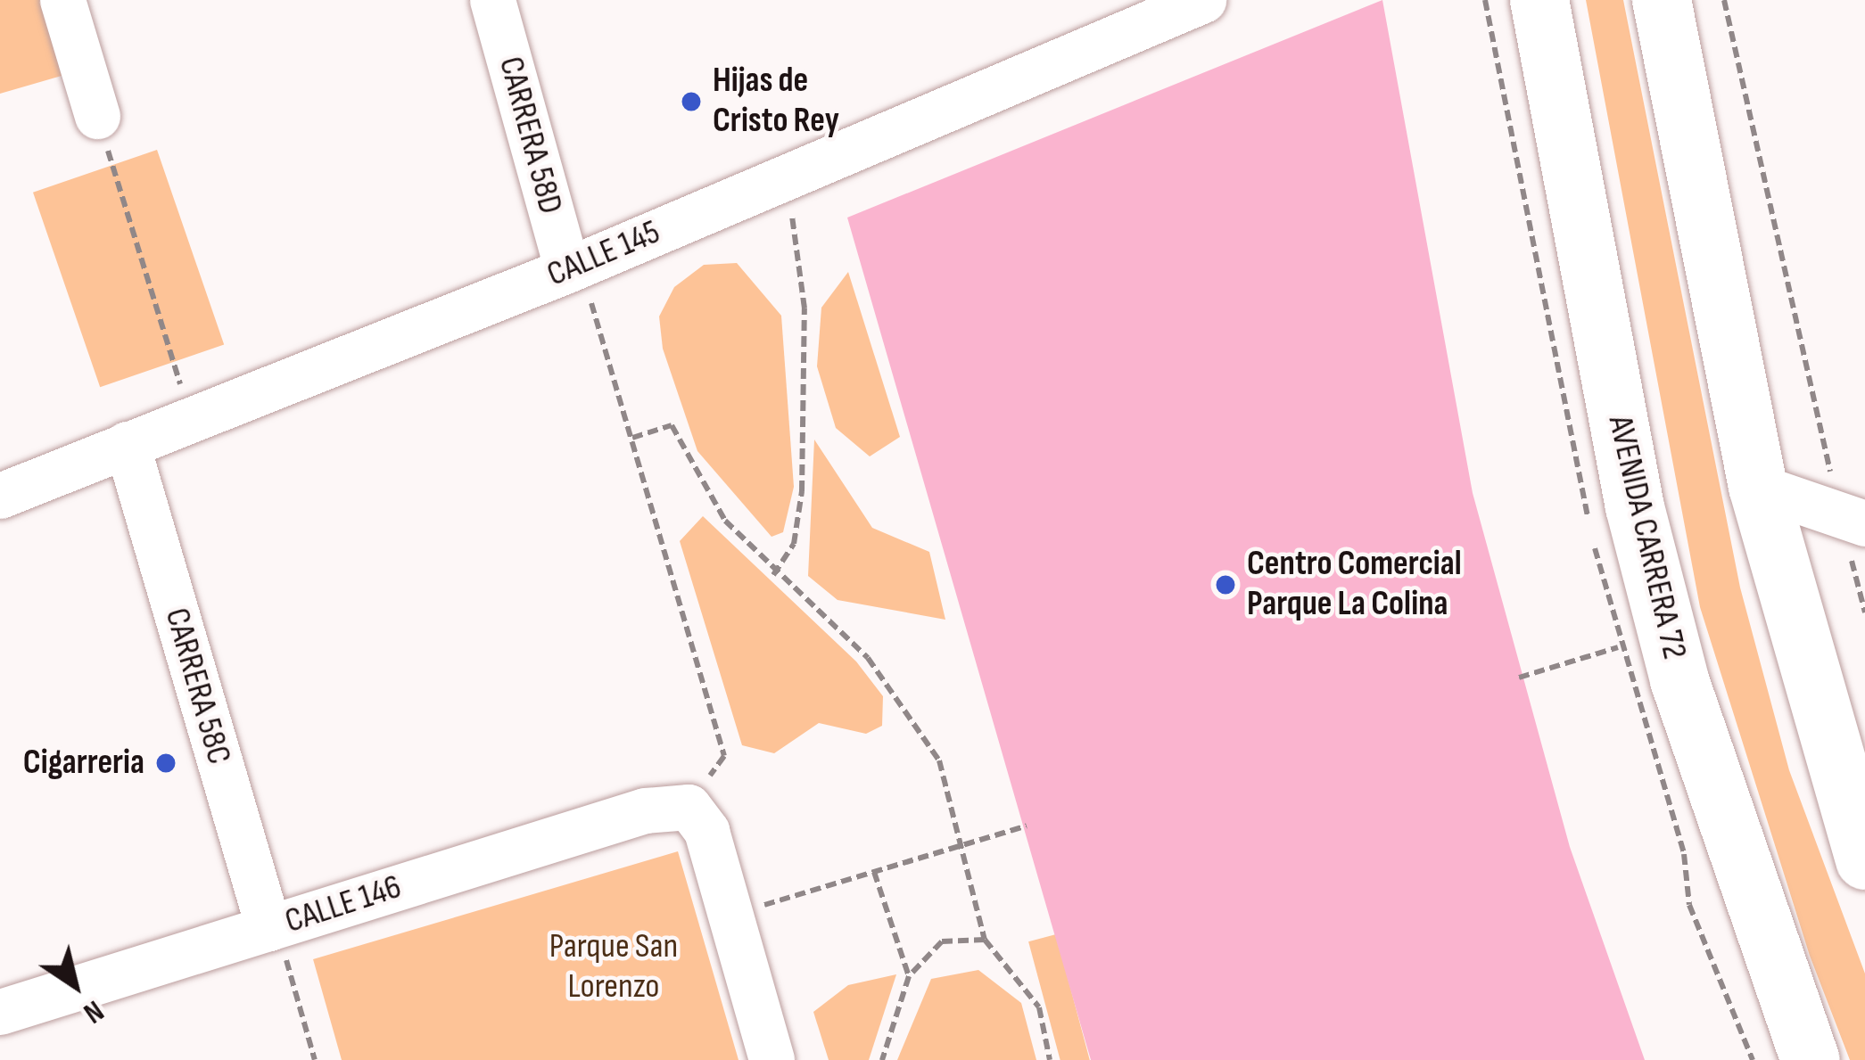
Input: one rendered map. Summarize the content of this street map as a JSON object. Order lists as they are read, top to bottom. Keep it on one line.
{"streets":{"highway":["AVENIDA CARRERA 72"],"street":["CARRERA 58D","CALLE 145","CARRERA 58C","CALLE 146"]},"crossings":[["CARRERA 58D","CALLE 145"],["CALLE 145","CARRERA 58C"],["CARRERA 58C","CALLE 146"]],"parks":["Parque San Lorenzo"],"places":["Hijas de Cristo Rey","Centro Comercial Parque La Colina","Cigarreria"],"north":"bottom right"}
